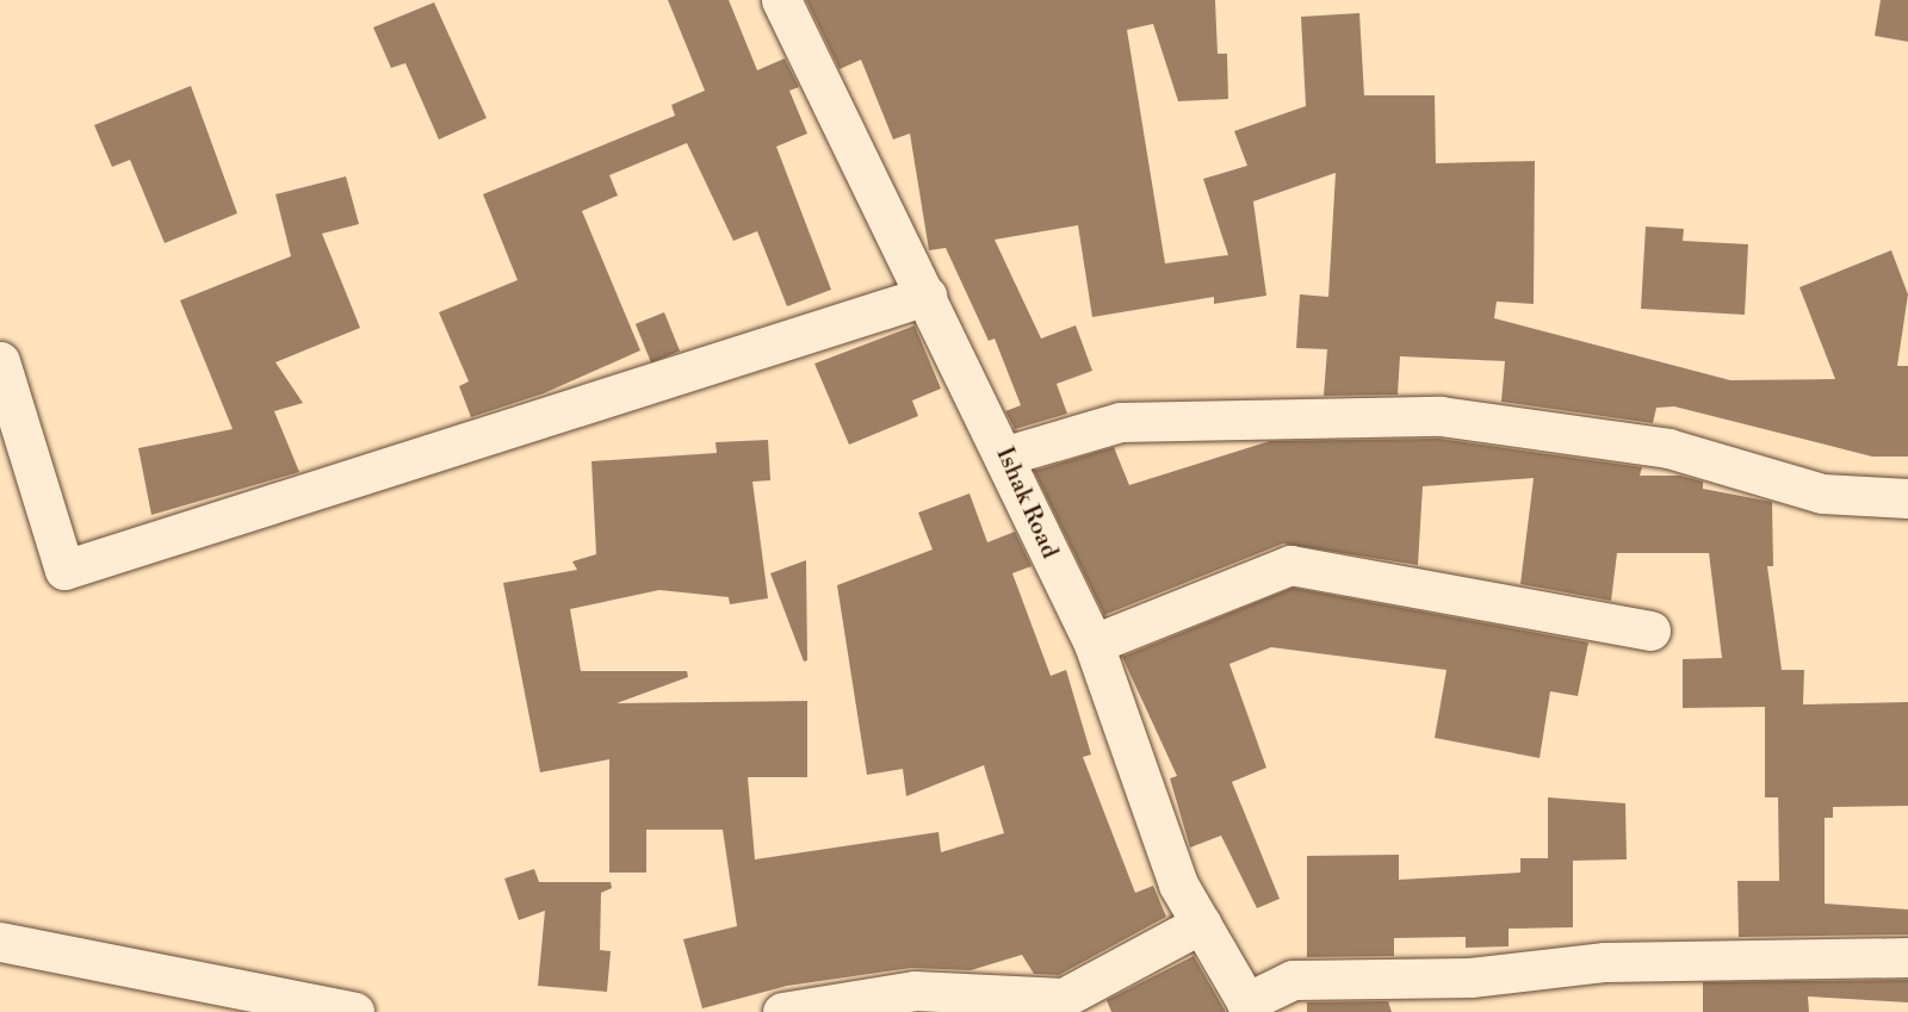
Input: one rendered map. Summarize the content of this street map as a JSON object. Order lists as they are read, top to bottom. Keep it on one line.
{"streets":{"street":["Ishak Road"]}}
